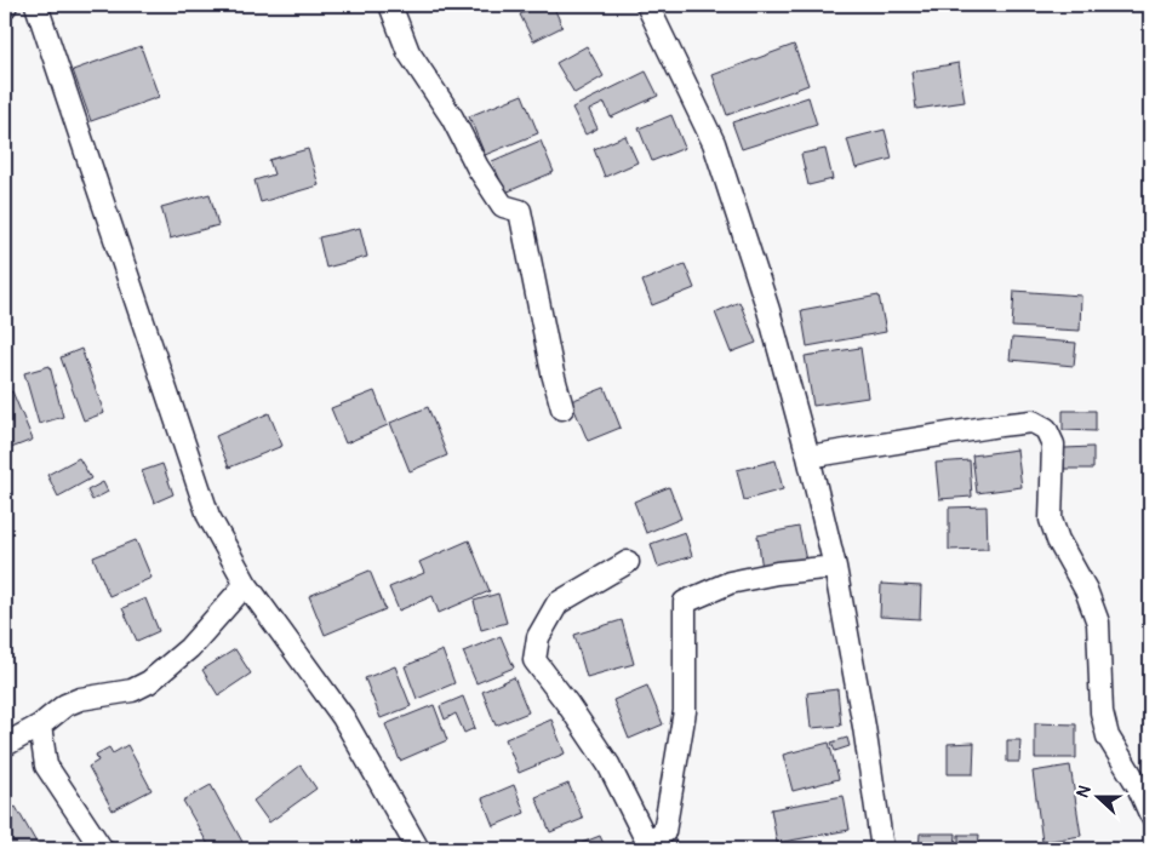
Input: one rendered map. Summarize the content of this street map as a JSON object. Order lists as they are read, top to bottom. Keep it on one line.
{"north":"left"}
